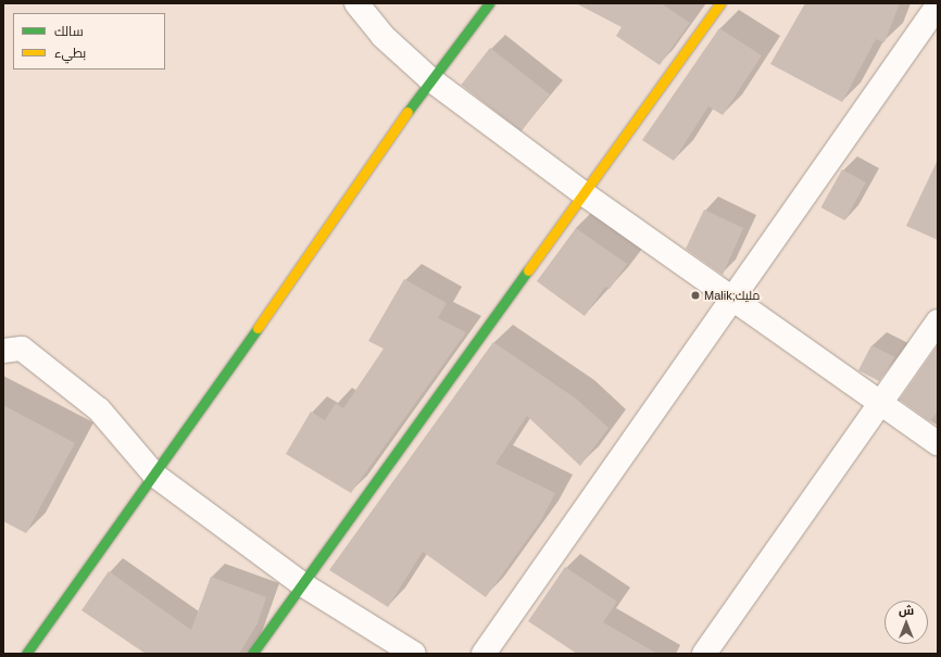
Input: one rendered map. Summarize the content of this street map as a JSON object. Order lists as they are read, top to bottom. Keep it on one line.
{"places":["Malik;مليك"],"legend":["سالك","بطيء"],"north":"top"}
